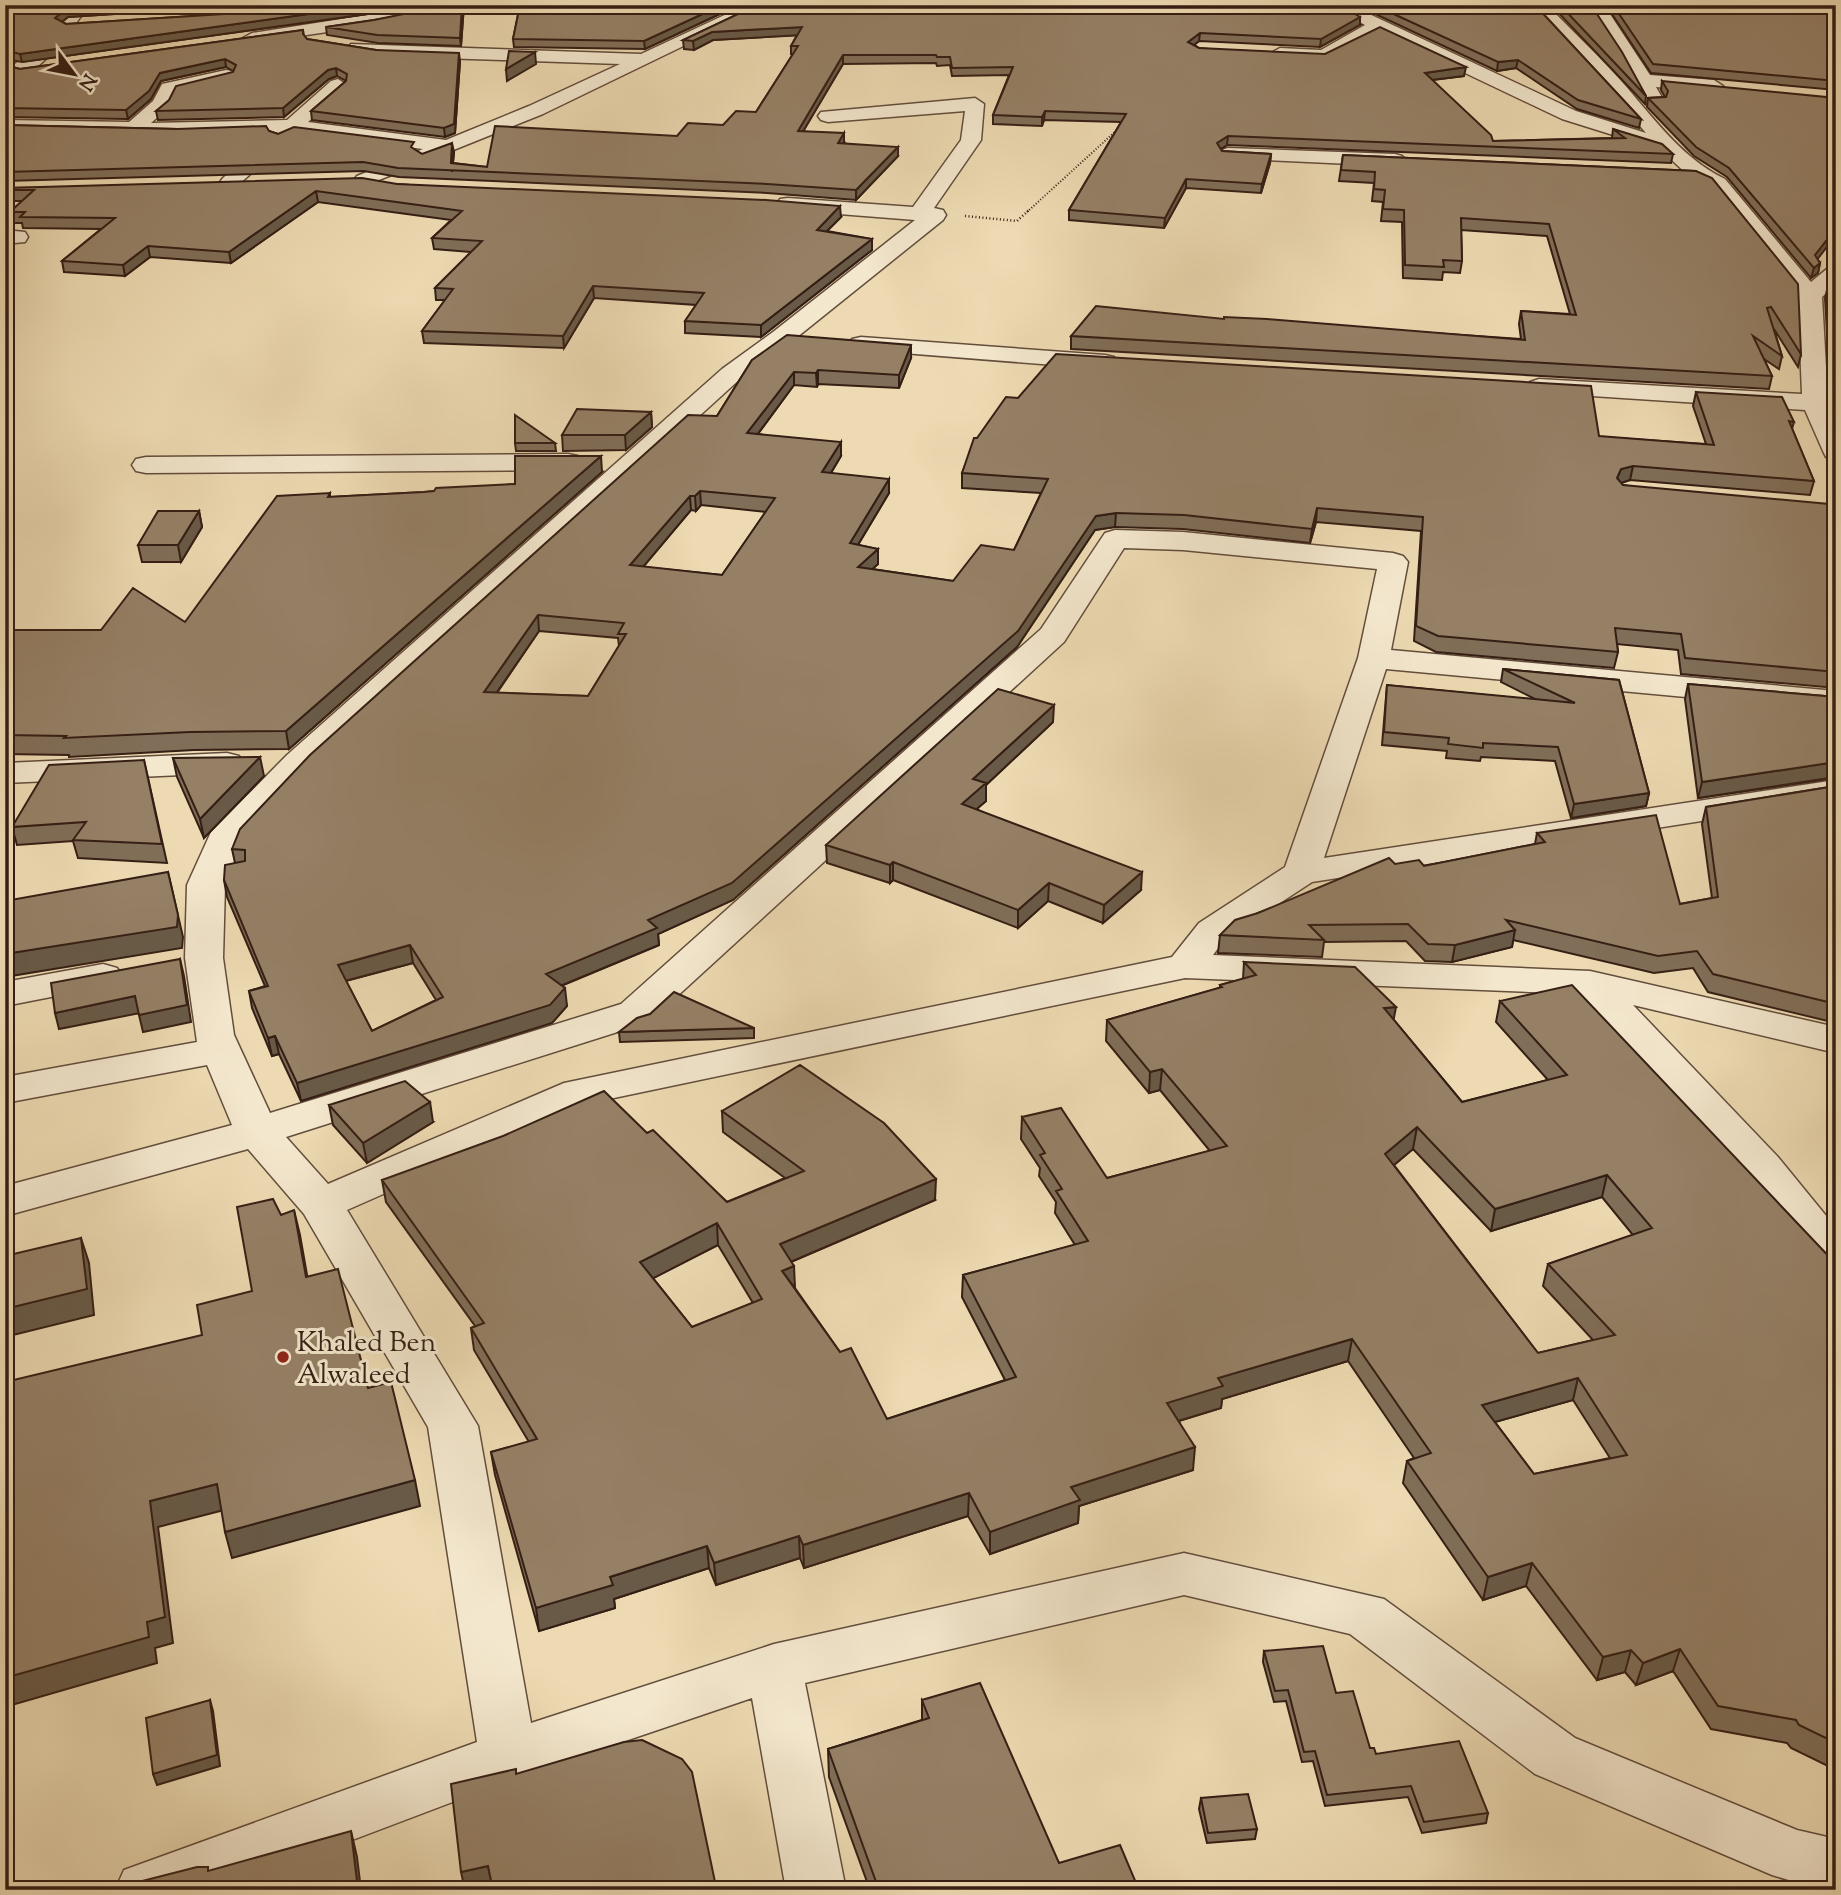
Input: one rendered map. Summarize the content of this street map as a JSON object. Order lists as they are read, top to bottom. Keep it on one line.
{"places":["Khaled Ben Alwaleed"],"north":"bottom right"}
